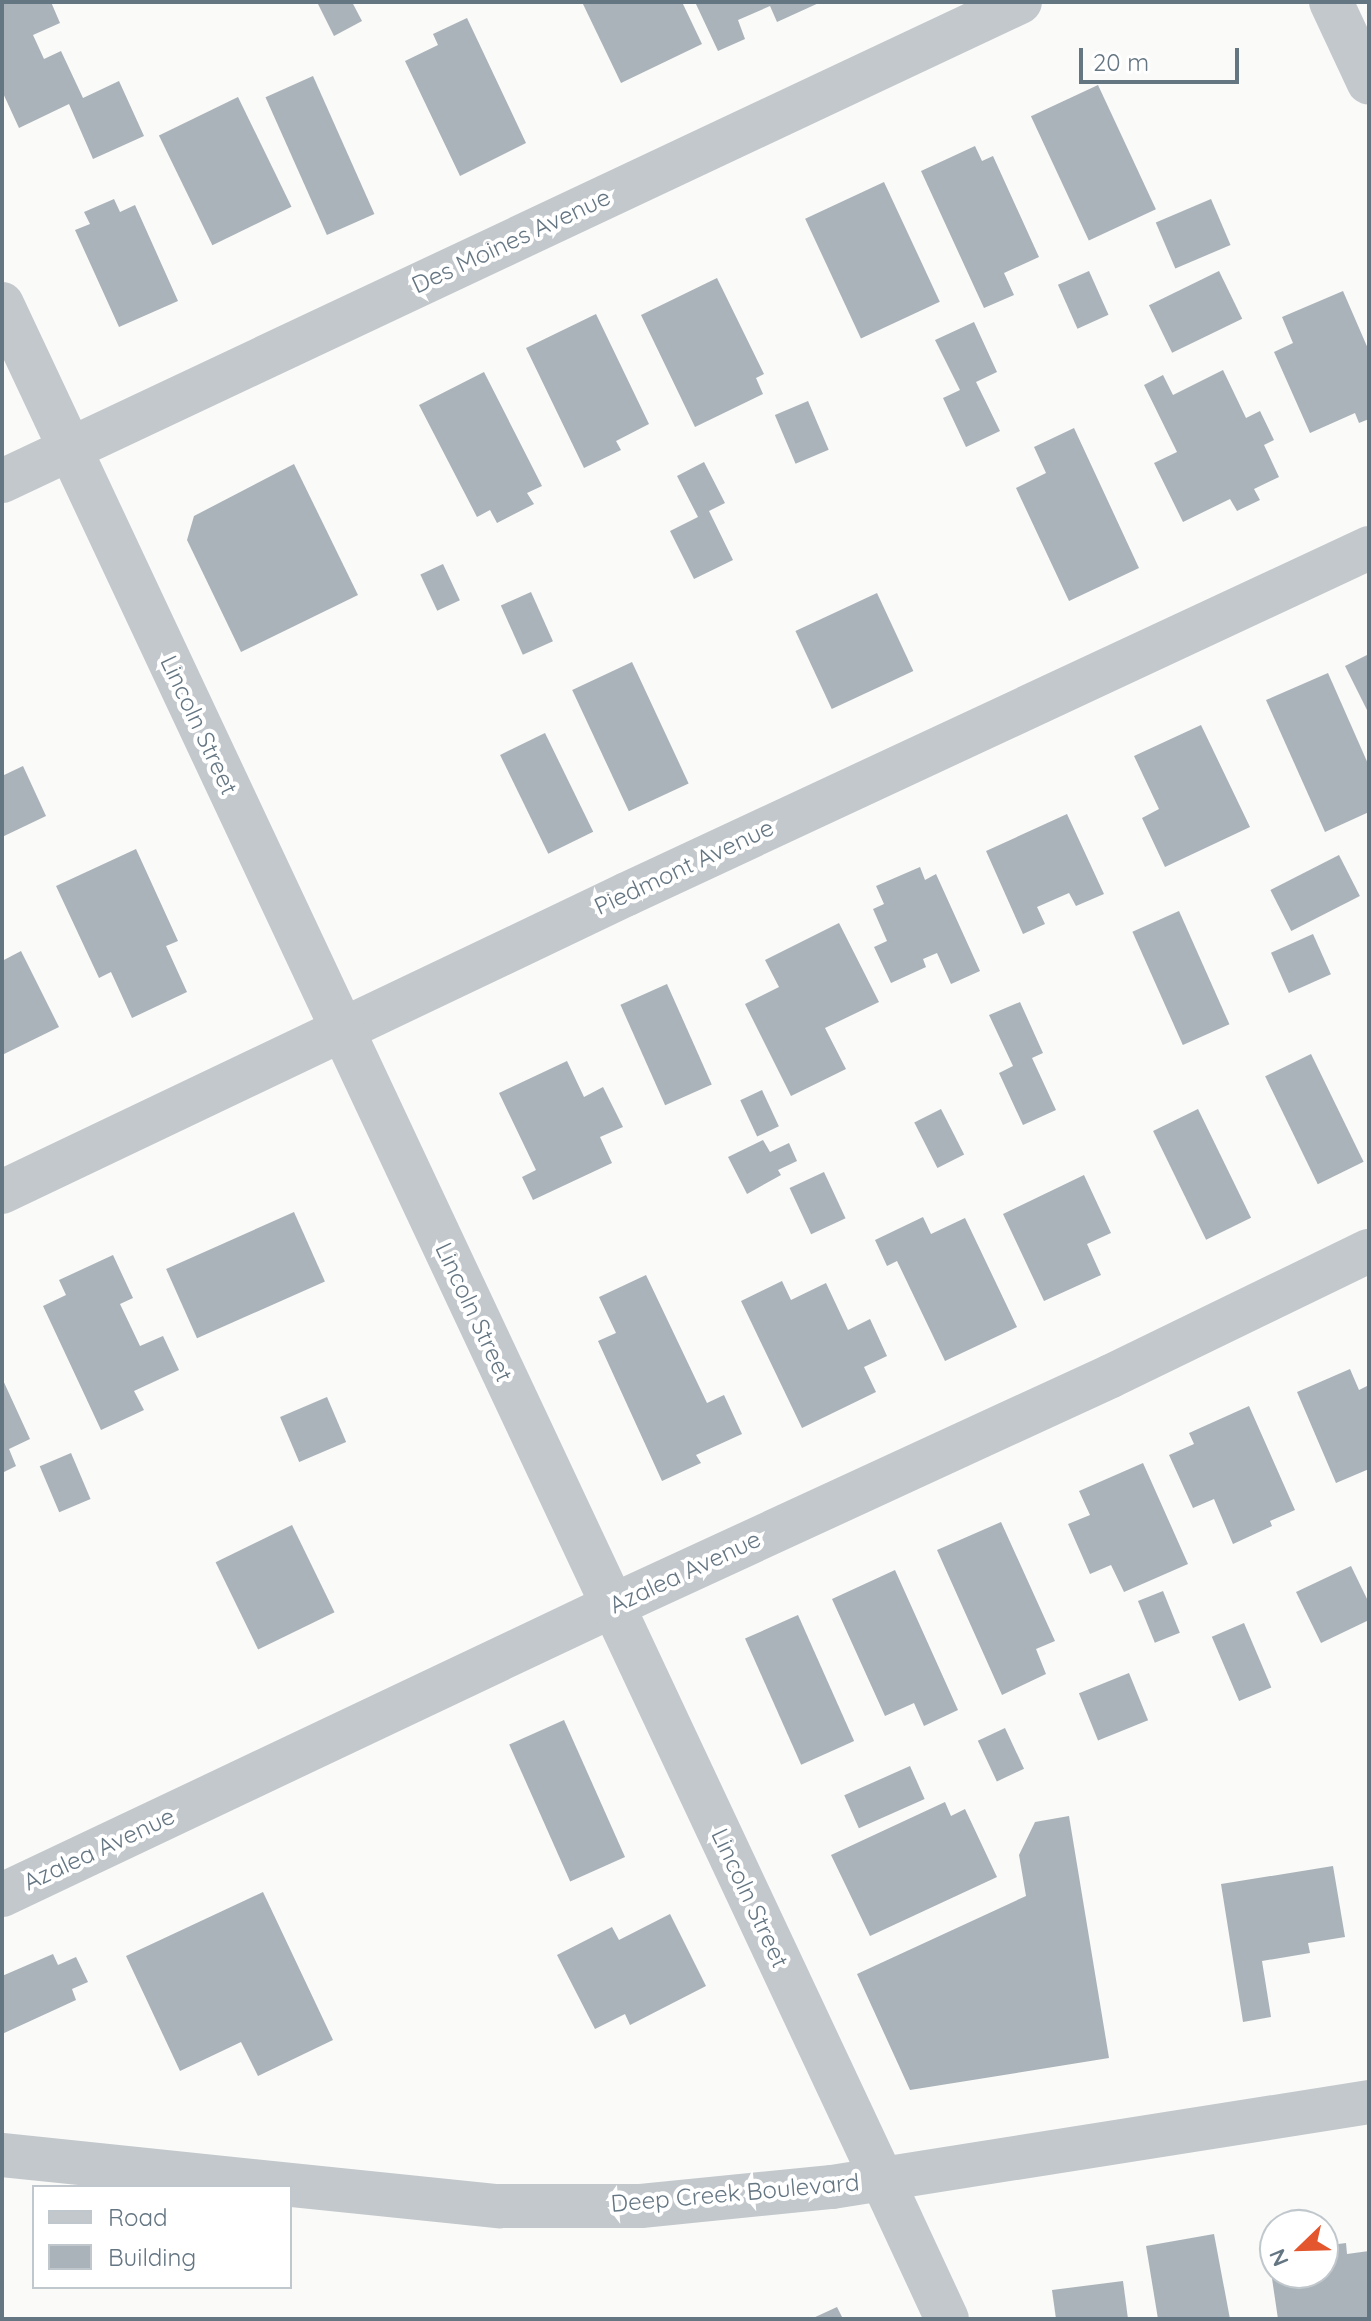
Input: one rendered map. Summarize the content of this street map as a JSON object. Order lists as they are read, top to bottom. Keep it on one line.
{"streets":{"street":["Des Moines Avenue","Lincoln Street","Piedmont Avenue","Azalea Avenue","Deep Creek Boulevard"]},"crossings":[["Des Moines Avenue","Lincoln Street"],["Lincoln Street","Piedmont Avenue"],["Lincoln Street","Azalea Avenue"],["Lincoln Street","Deep Creek Boulevard"]],"legend":["Road","Building"],"scale_bar":"20 m","north":"bottom left"}
